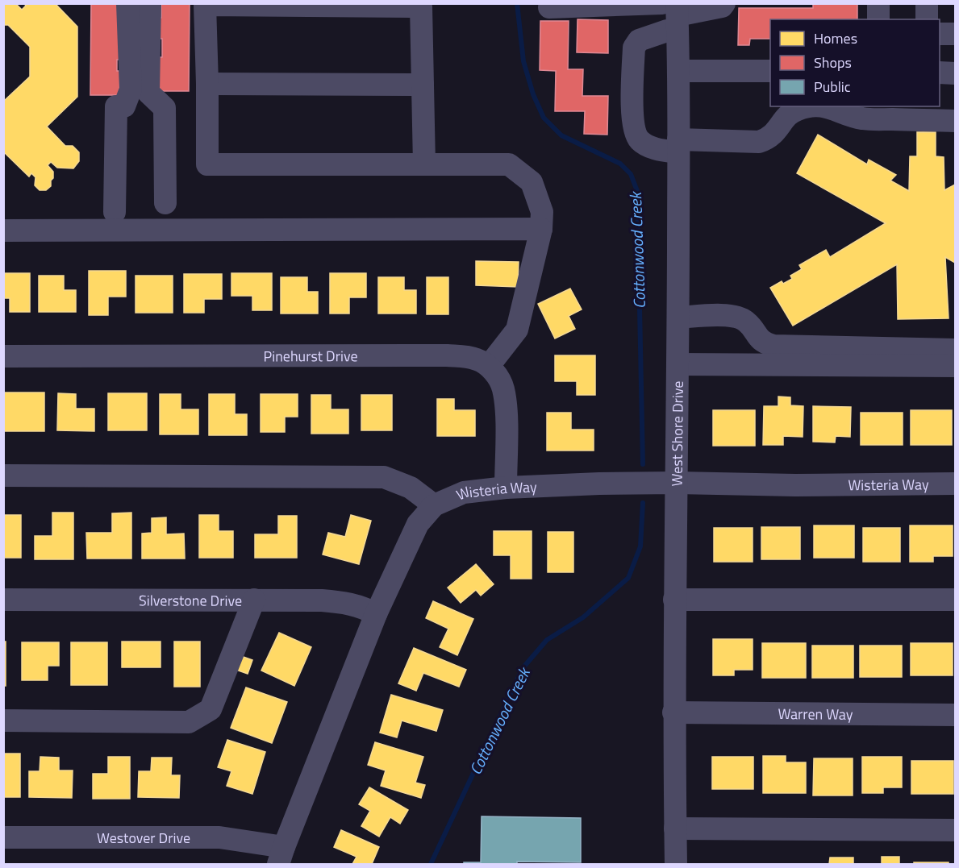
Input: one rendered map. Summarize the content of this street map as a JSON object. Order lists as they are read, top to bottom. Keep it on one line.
{"streets":{"street":["Pinehurst Drive","West Shore Drive","Wisteria Way","Silverstone Drive","Warren Way","Westover Drive"]},"crossings":[["West Shore Drive","Wisteria Way"],["West Shore Drive","Warren Way"],["Wisteria Way","Silverstone Drive"],["Wisteria Way","Westover Drive"]],"water":["Cottonwood Creek"],"legend":["Homes","Shops","Public"]}
